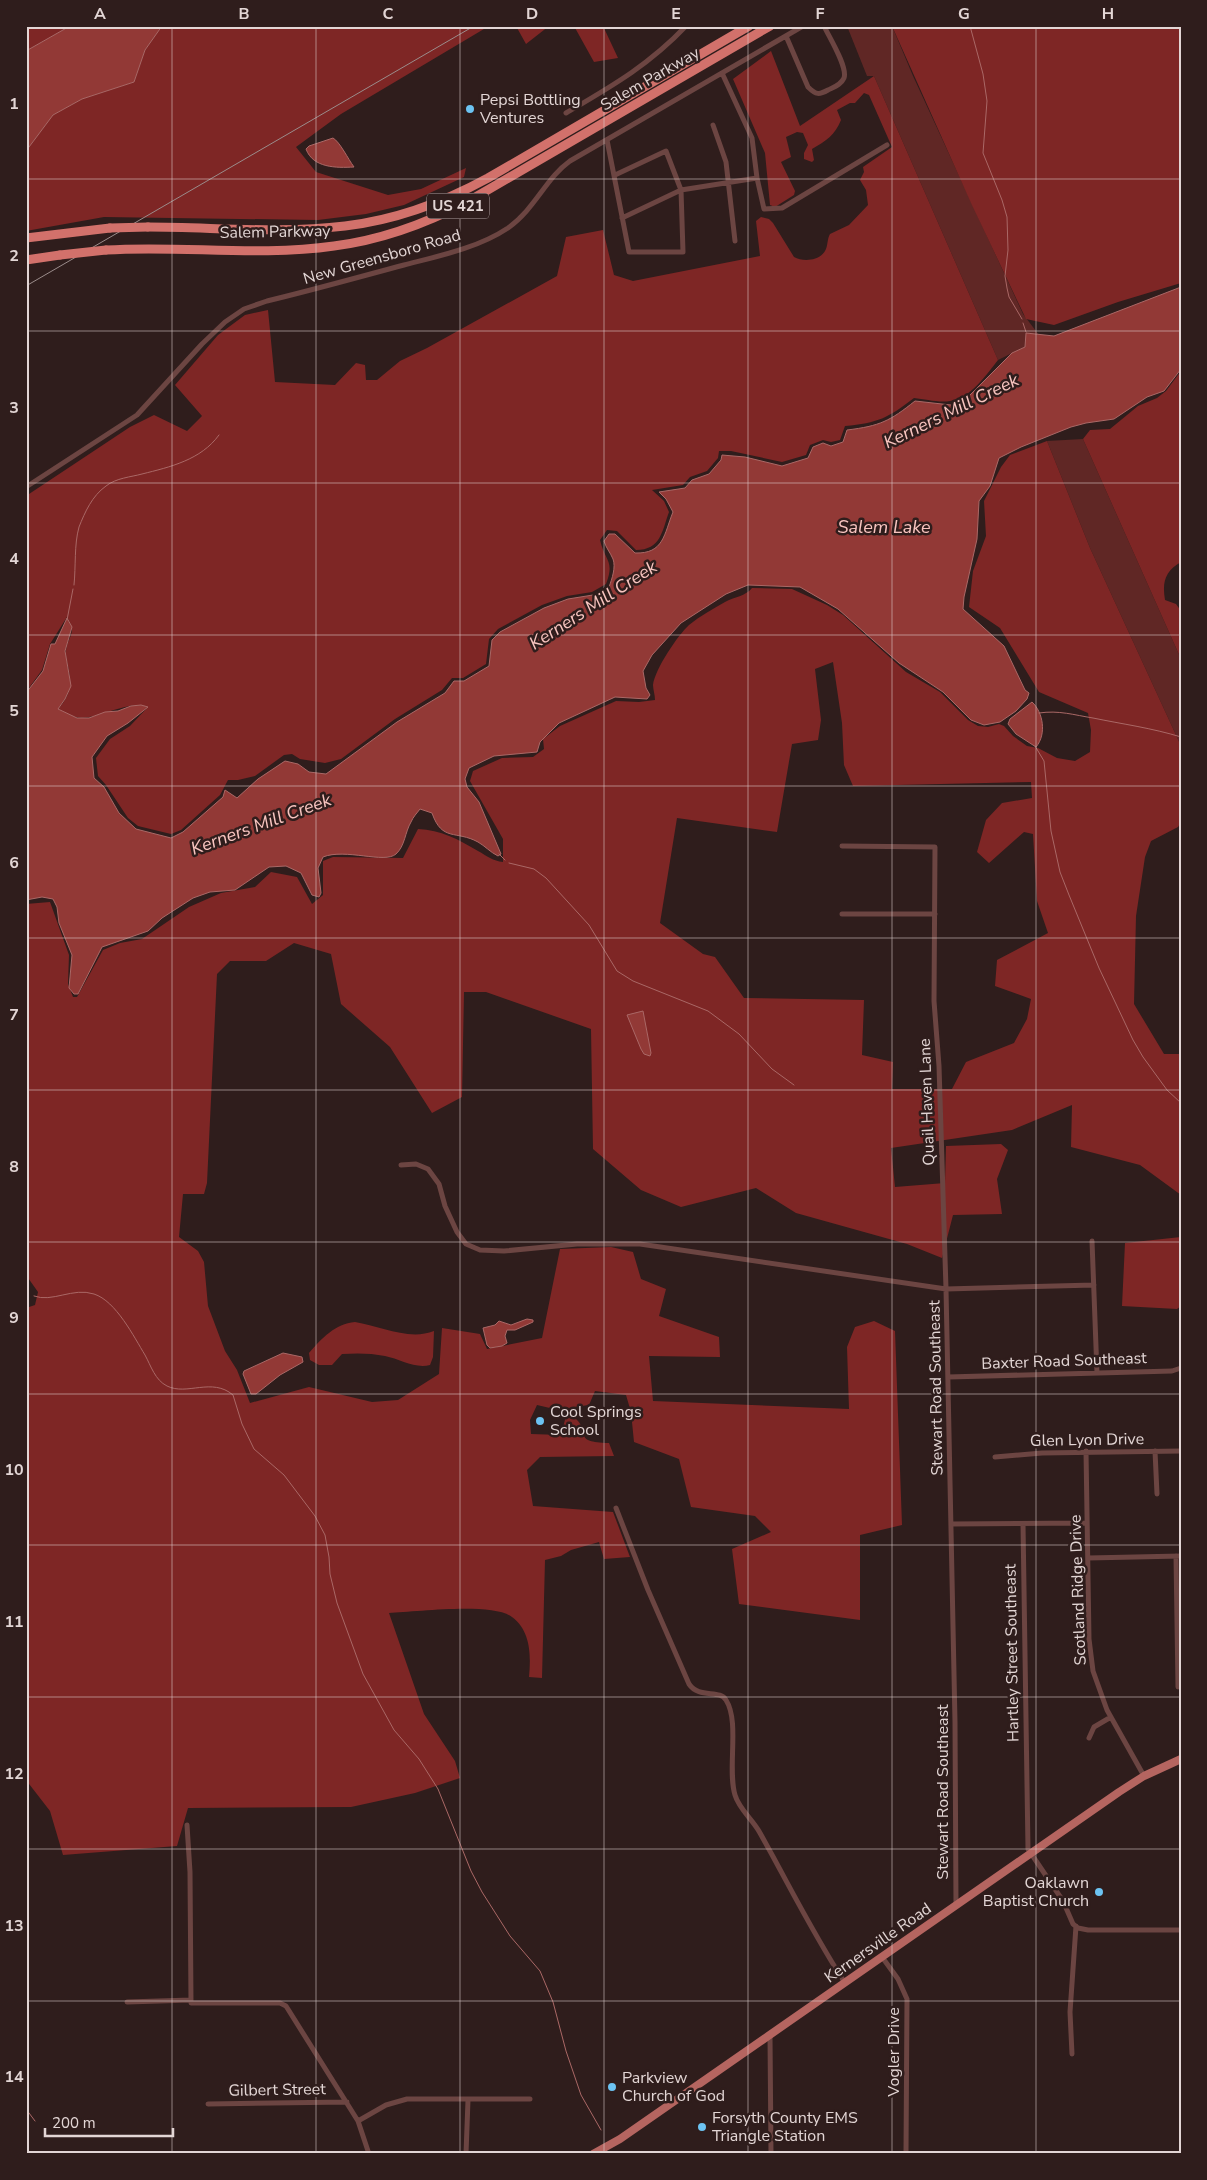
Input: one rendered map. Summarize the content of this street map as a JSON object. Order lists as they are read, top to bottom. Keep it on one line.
{"streets":{"highway":["Salem Parkway","US 421"],"main road":["Kernersville Road"],"street":["New Greensboro Road","Quail Haven Lane","Baxter Road Southeast","Stewart Road Southeast","Glen Lyon Drive","Scotland Ridge Drive","Hartley Street Southeast","Vogler Drive","Gilbert Street"]},"crossings":[["Quail Haven Lane","Stewart Road Southeast"],["Baxter Road Southeast","Stewart Road Southeast"],["Stewart Road Southeast","Kernersville Road"],["Glen Lyon Drive","Scotland Ridge Drive"],["Scotland Ridge Drive","Kernersville Road"],["Hartley Street Southeast","Kernersville Road"],["Kernersville Road","Vogler Drive"]],"water":["Kerners Mill Creek","Salem Lake"],"places":["Pepsi Bottling Ventures","Cool Springs School","Oaklawn Baptist Church","Parkview Church of God","Forsyth County EMS Triangle Station"],"scale_bar":"200 m","grid":{"columns":["A","B","C","D","E","F","G","H"],"rows":["1","2","3","4","5","6","7","8","9","10","11","12","13","14"]}}
